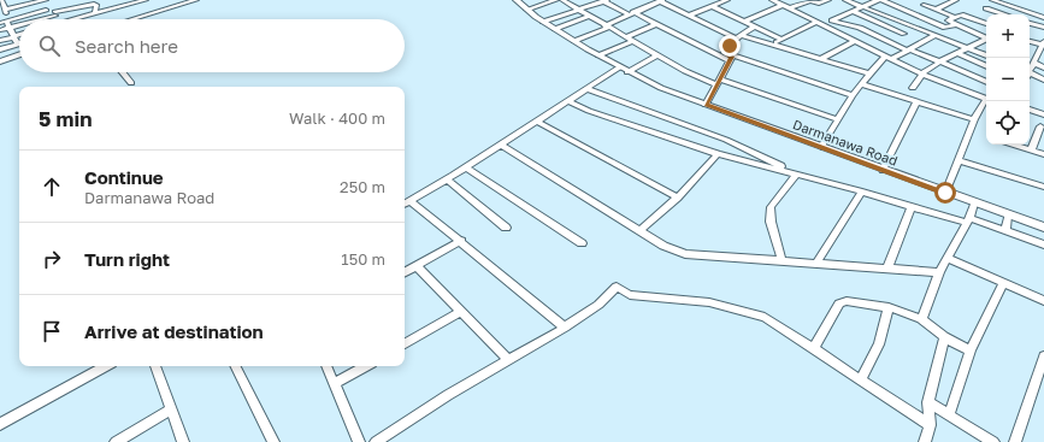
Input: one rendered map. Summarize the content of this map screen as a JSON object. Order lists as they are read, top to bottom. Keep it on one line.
{"streets":{"street":["Darmanawa Road"]},"page":{"map_buttons":["+","−"],"search":"Search here","heading":["5 min","Walk · 400 m"],"list":[["Continue","Darmanawa Road","250 m"],["Turn right","150 m"],"Arrive at destination"]}}
